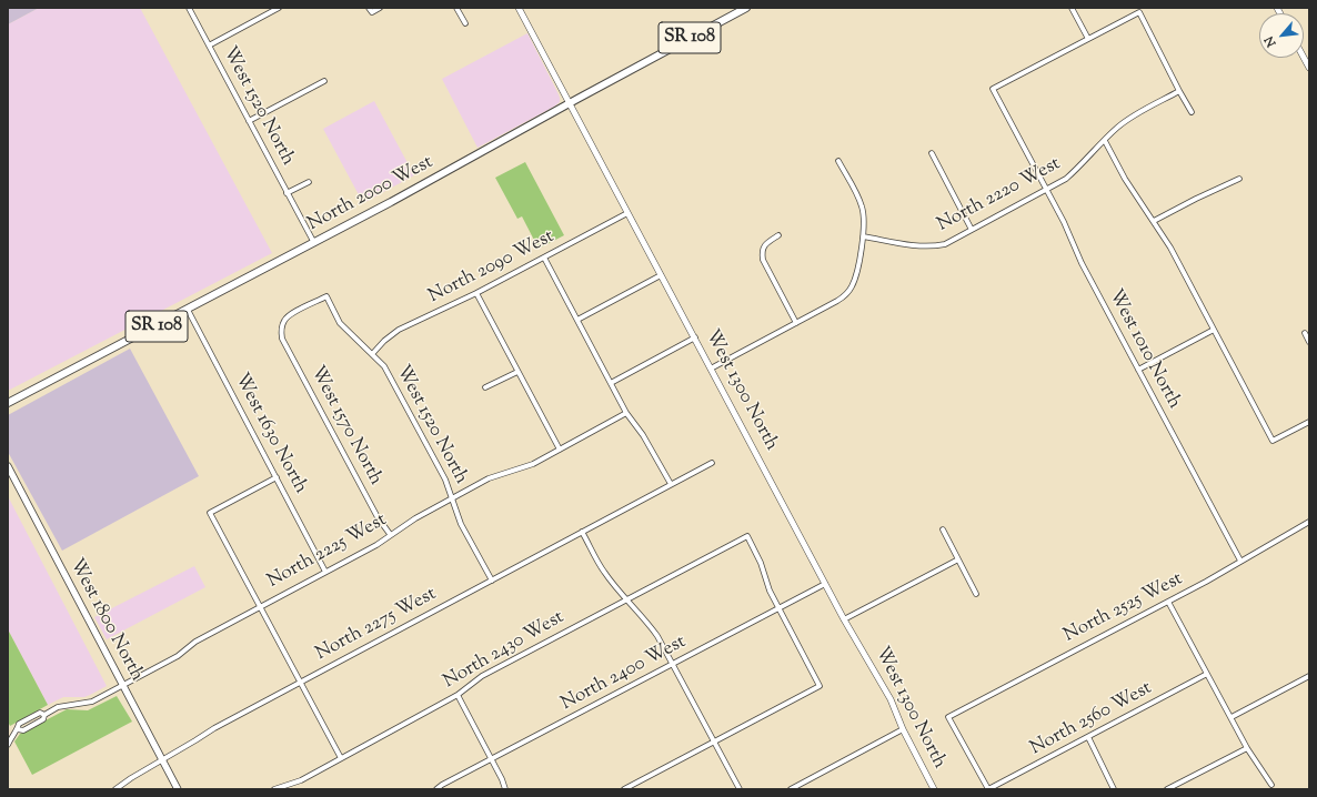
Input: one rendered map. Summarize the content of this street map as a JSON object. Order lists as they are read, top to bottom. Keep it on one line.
{"streets":{"main road":["SR 108","North 2000 West","West 1800 North"],"street":["West 1520 North","North 2220 West","North 2090 West","West 1010 North","West 1300 North","West 1570 North","West 1630 North","North 2225 West","North 2525 West","North 2275 West","North 2430 West","North 2400 West","North 2560 West"]},"crossings":[["West 1520 North","North 2000 West"],["West 1520 North","North 2090 West"],["West 1520 North","West 1570 North"],["West 1520 North","North 2225 West"],["West 1520 North","North 2275 West"],["North 2000 West","West 1300 North"],["North 2000 West","West 1630 North"],["North 2220 West","West 1010 North"],["North 2090 West","West 1300 North"],["West 1010 North","North 2525 West"],["West 1300 North","North 2400 West"],["West 1570 North","North 2225 West"],["West 1630 North","North 2225 West"],["North 2225 West","West 1800 North"],["North 2525 West","North 2560 West"],["West 1800 North","North 2275 West"],["North 2430 West","North 2400 West"]],"north":"bottom left"}
